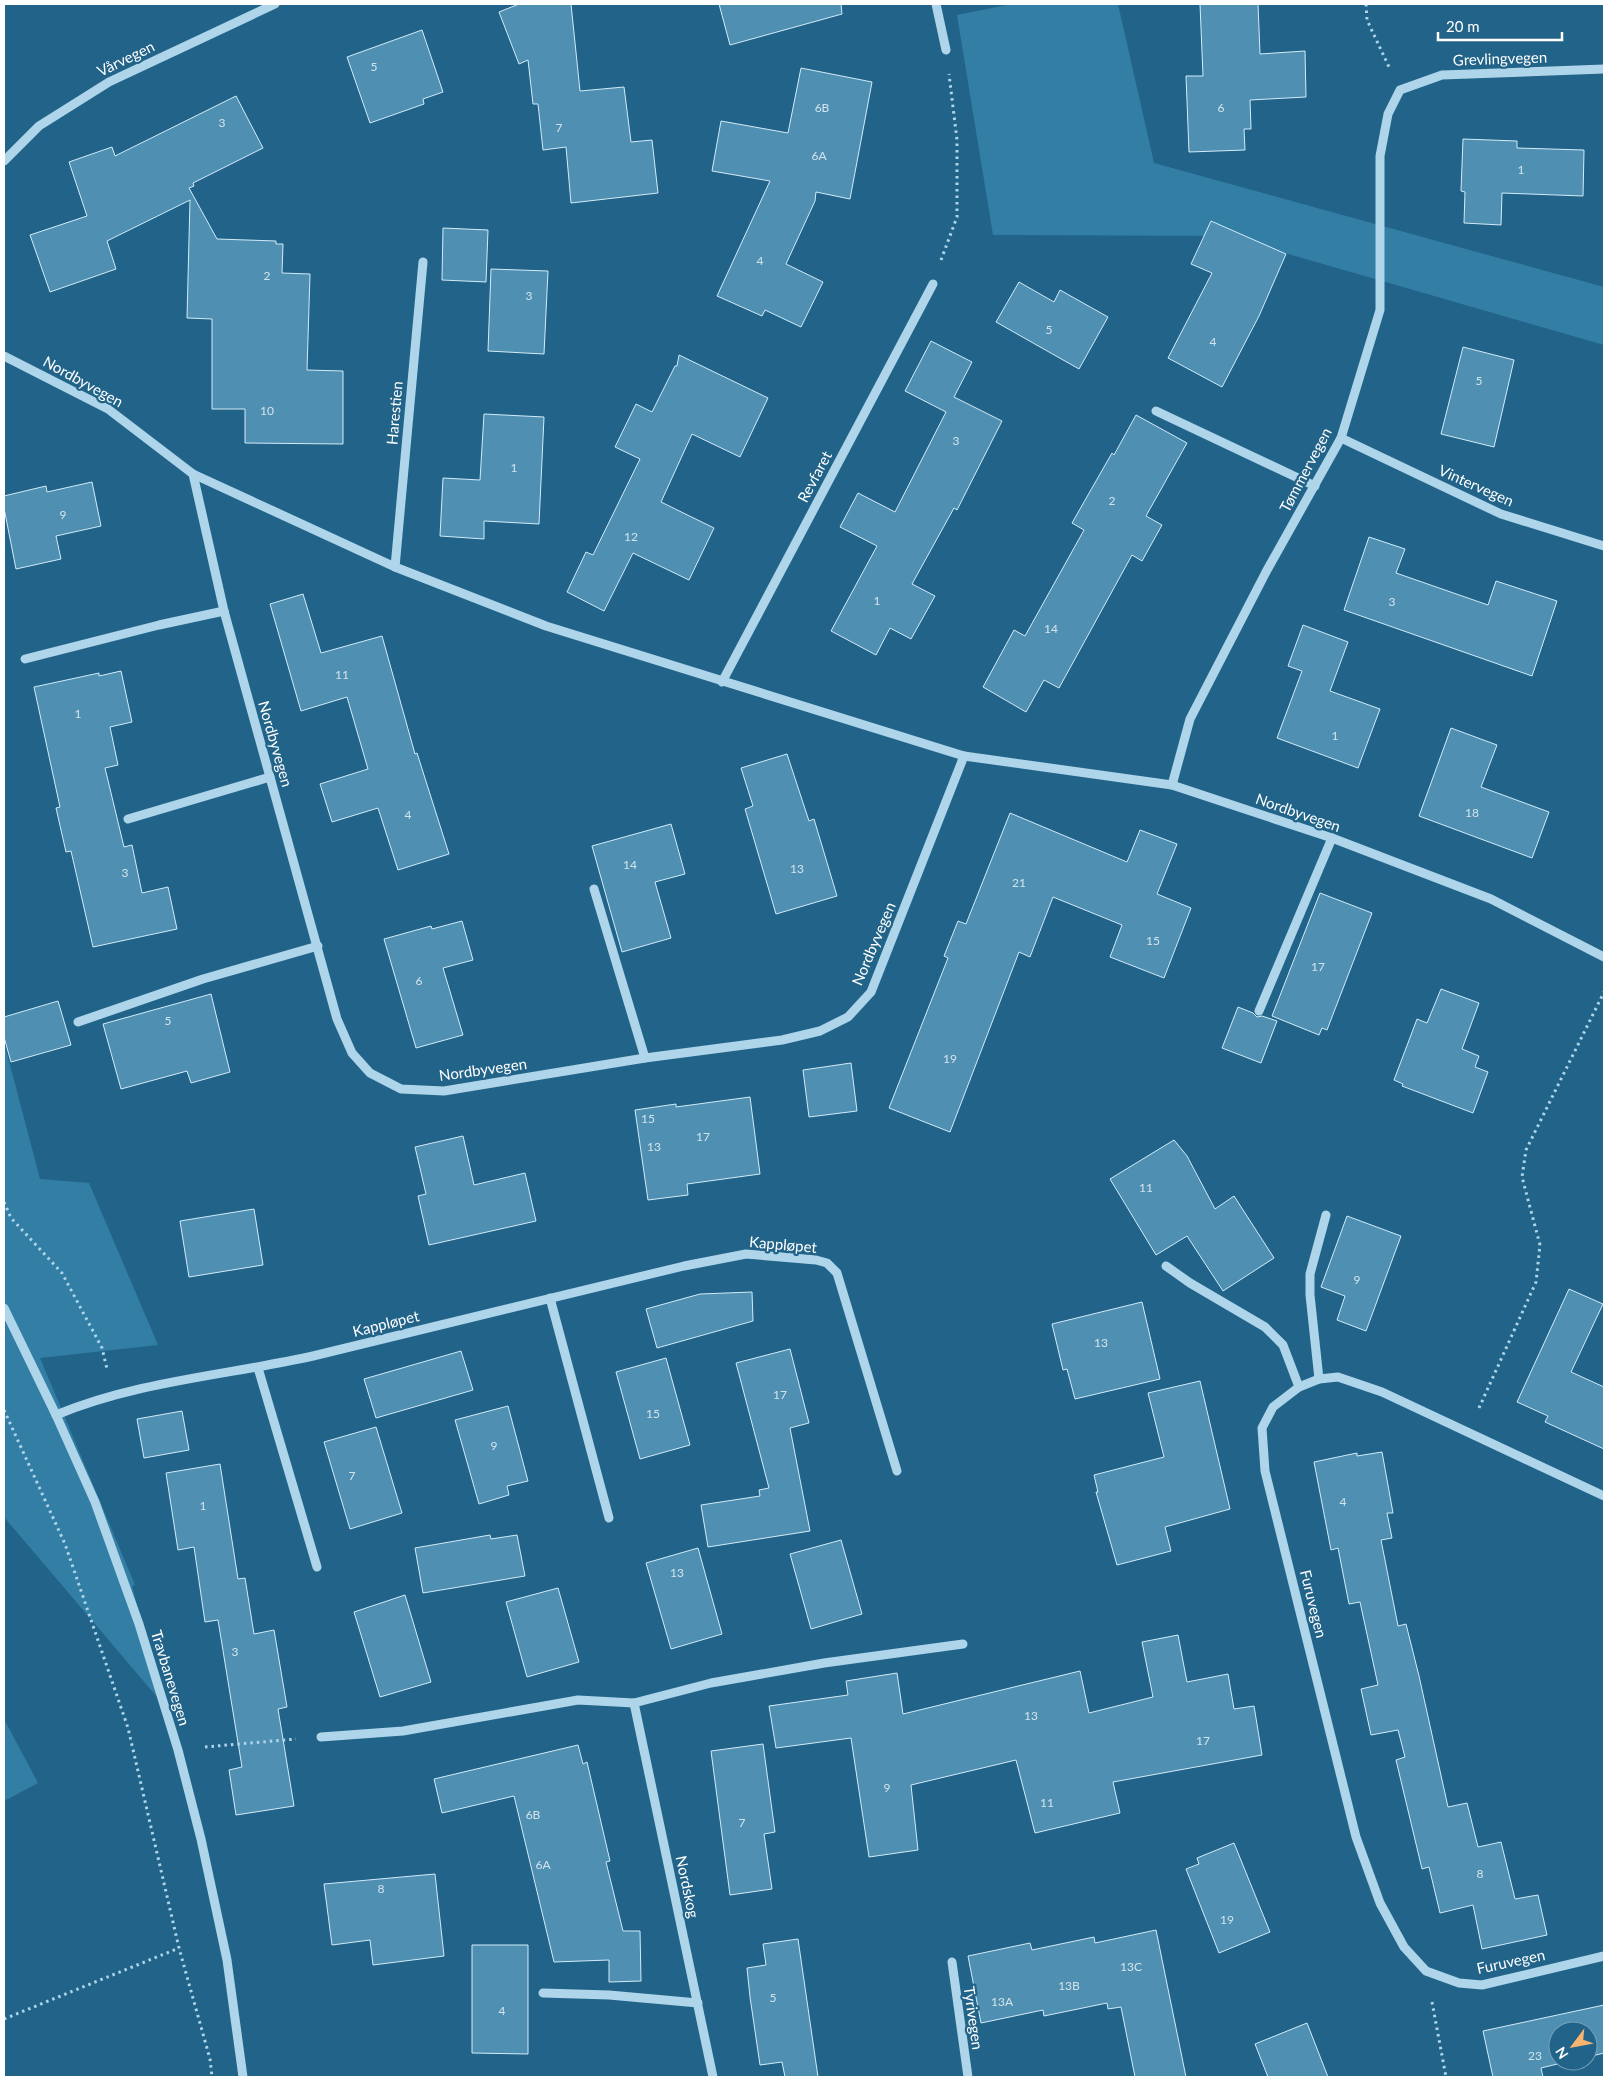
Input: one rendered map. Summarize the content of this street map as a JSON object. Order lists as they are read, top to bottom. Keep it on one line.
{"streets":{"street":["Vårvegen","Grevlingvegen","Nordbyvegen","Harestien","Tømmervegen","Revfaret","Vintervegen","Kappløpet","Furuvegen","Travbanevegen","Nordskog","Tyrivegen"]},"crossings":[["Grevlingvegen","Tømmervegen"],["Nordbyvegen","Harestien"],["Nordbyvegen","Tømmervegen"],["Nordbyvegen","Revfaret"],["Tømmervegen","Vintervegen"],["Kappløpet","Travbanevegen"]],"house_numbers":["5","6B","6","3","7","6A","1","4","2","3","5","4","5","10","3","1","2","9","12","1","3","14","11","1","1","18","4","14","13","3","21","15","17","6","5","19","15","17","13","11","9","13","17","15","9","7","4","1","13","3","13","17","9","11","6B","7","6A","8","8","19","13C","13B","5","13A","4","23"],"scale_bar":"20 m","north":"bottom left"}
